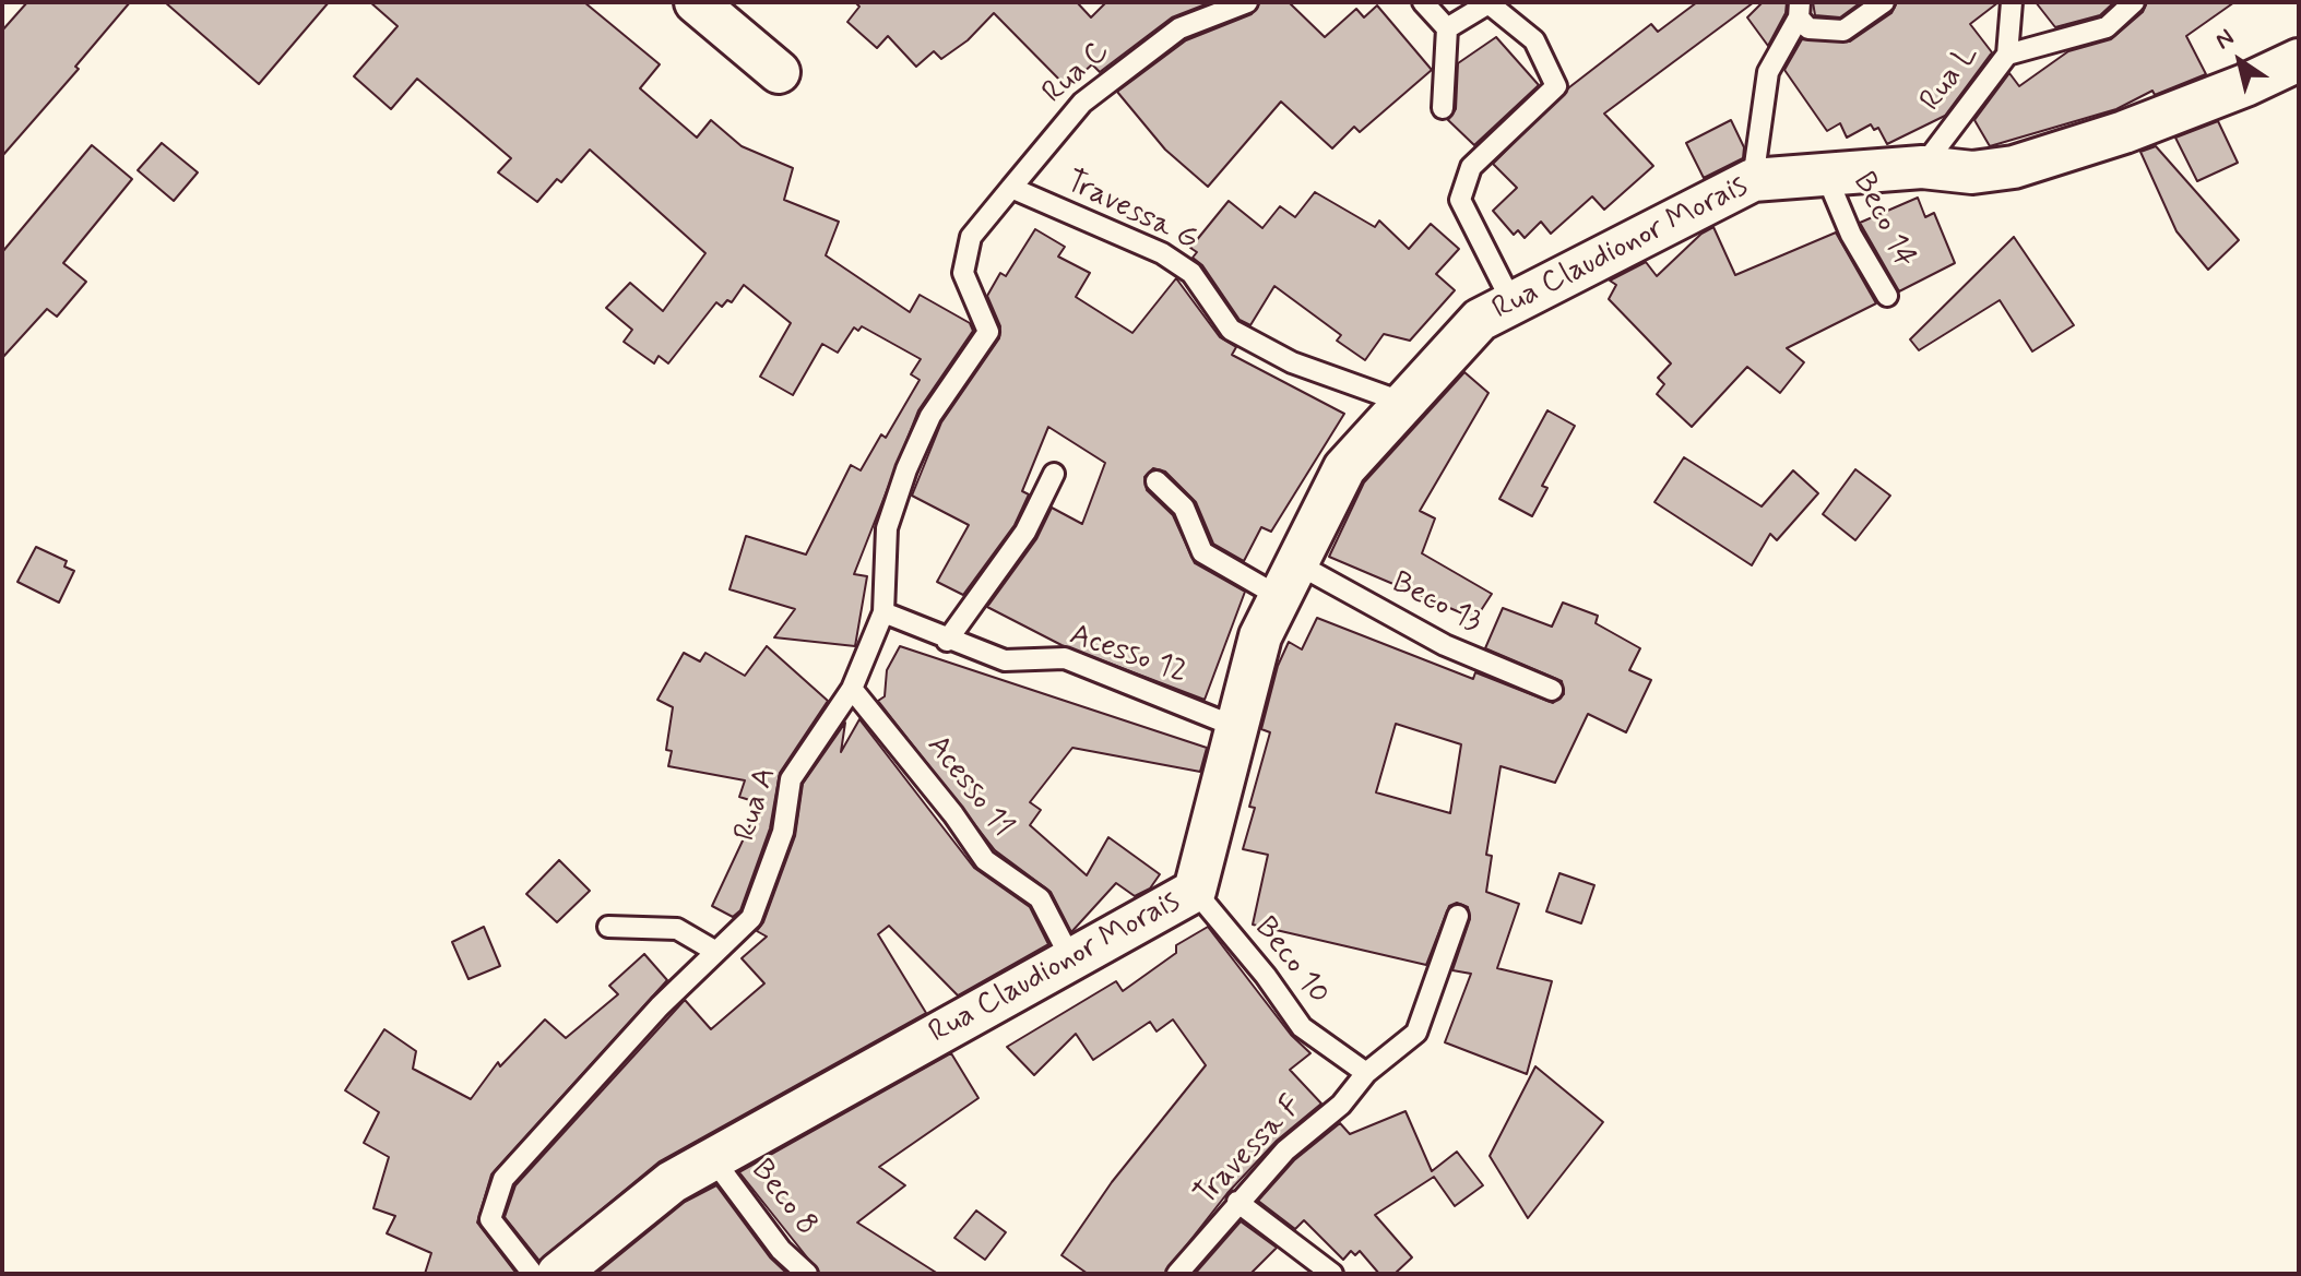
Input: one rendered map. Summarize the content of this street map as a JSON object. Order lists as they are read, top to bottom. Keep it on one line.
{"streets":{"street":["Rua Claudionor Morais"],"lane":["Rua C","Rua L","Travessa G","Beco 14","Beco 13","Acesso 12","Acesso 11","Rua A","Beco 10","Travessa F","Beco 8"]},"crossings":[["Rua C","Travessa G"],["Rua C","Rua A"],["Rua L","Rua Claudionor Morais"],["Travessa G","Rua Claudionor Morais"],["Travessa G","Rua A"],["Beco 14","Rua Claudionor Morais"],["Rua Claudionor Morais","Beco 13"],["Rua Claudionor Morais","Acesso 12"],["Rua Claudionor Morais","Acesso 11"],["Rua Claudionor Morais","Beco 10"],["Rua Claudionor Morais","Beco 8"],["Acesso 12","Rua A"],["Acesso 11","Rua A"],["Beco 10","Travessa F"]],"north":"top left"}
